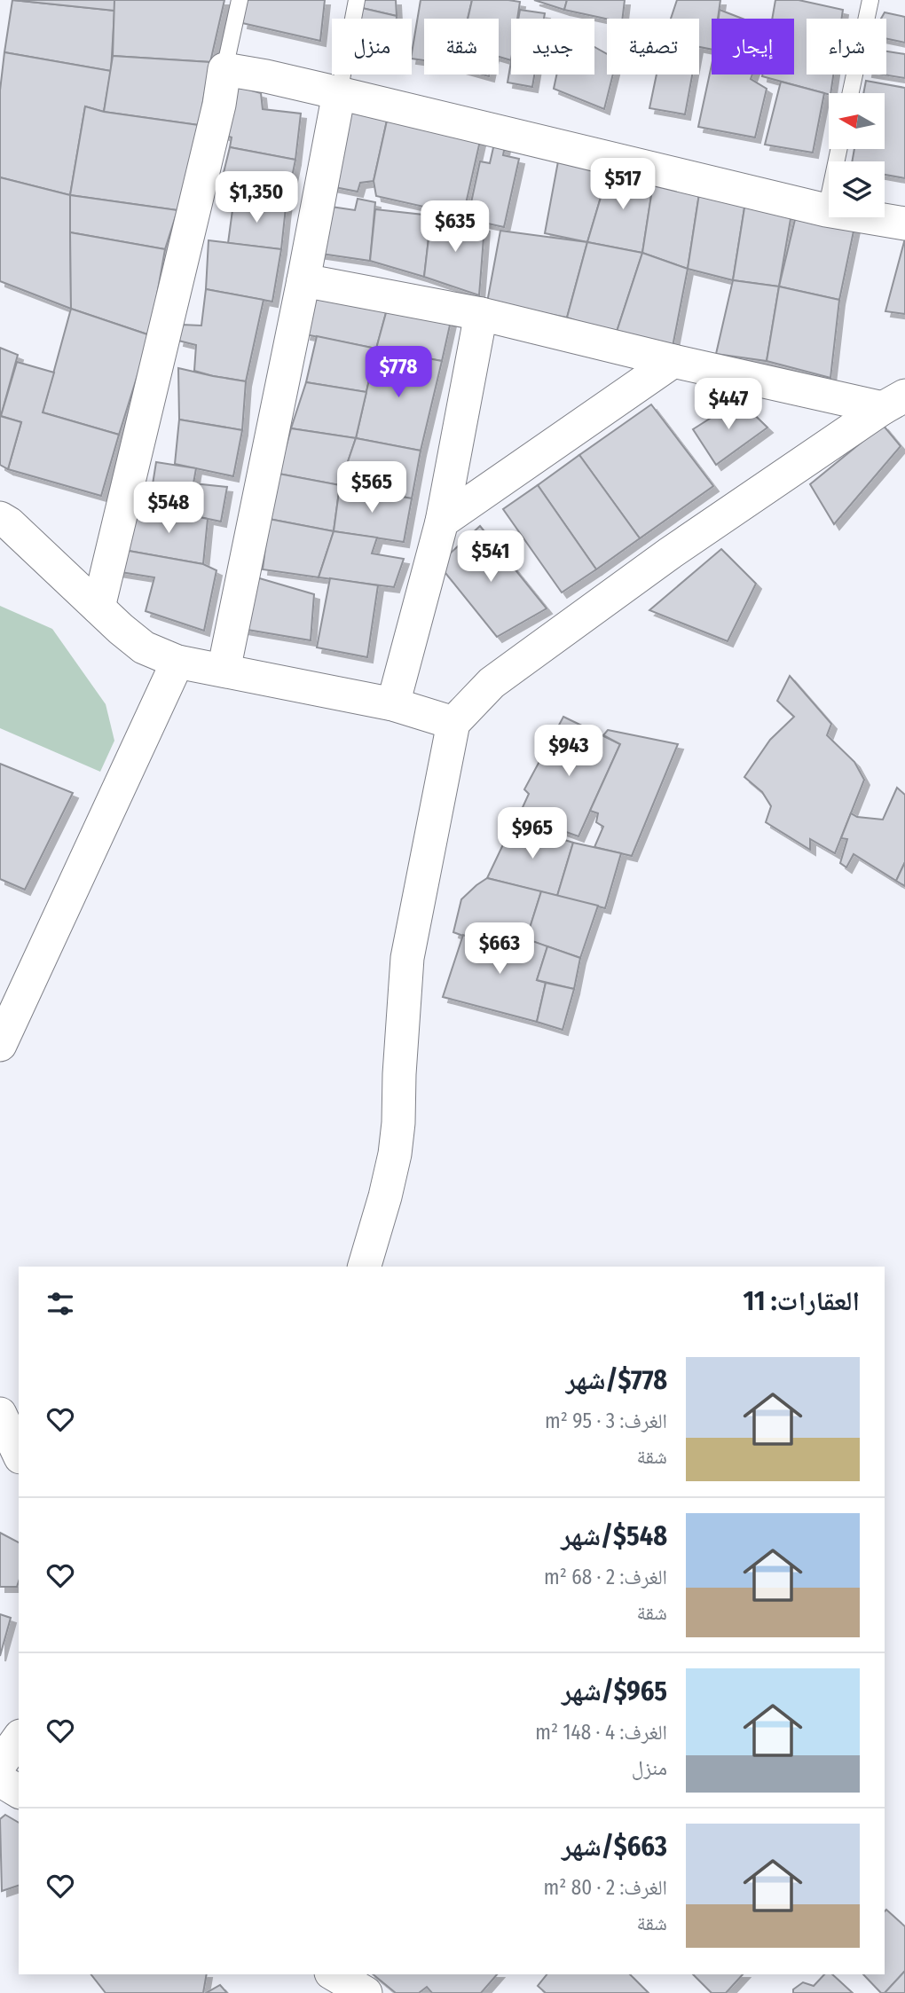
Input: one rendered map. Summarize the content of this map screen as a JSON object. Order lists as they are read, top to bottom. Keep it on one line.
{"north":"left","page":{"chip":["شراء","إيجار","تصفية","جديد","شقة","منزل"],"price":["$517","$1,350","$635","$778","$447","$565","$548","$541","$943","$965","$663"],"heading":"العقارات: 11","list":[{"name":"$778/شهر","note":"الغرف: 3 · 95 m² · شقة"},{"name":"$548/شهر","note":"الغرف: 2 · 68 m² · شقة"},{"name":"$965/شهر","note":"الغرف: 4 · 148 m² · منزل"},{"name":"$663/شهر","note":"الغرف: 2 · 80 m² · شقة"}]}}
